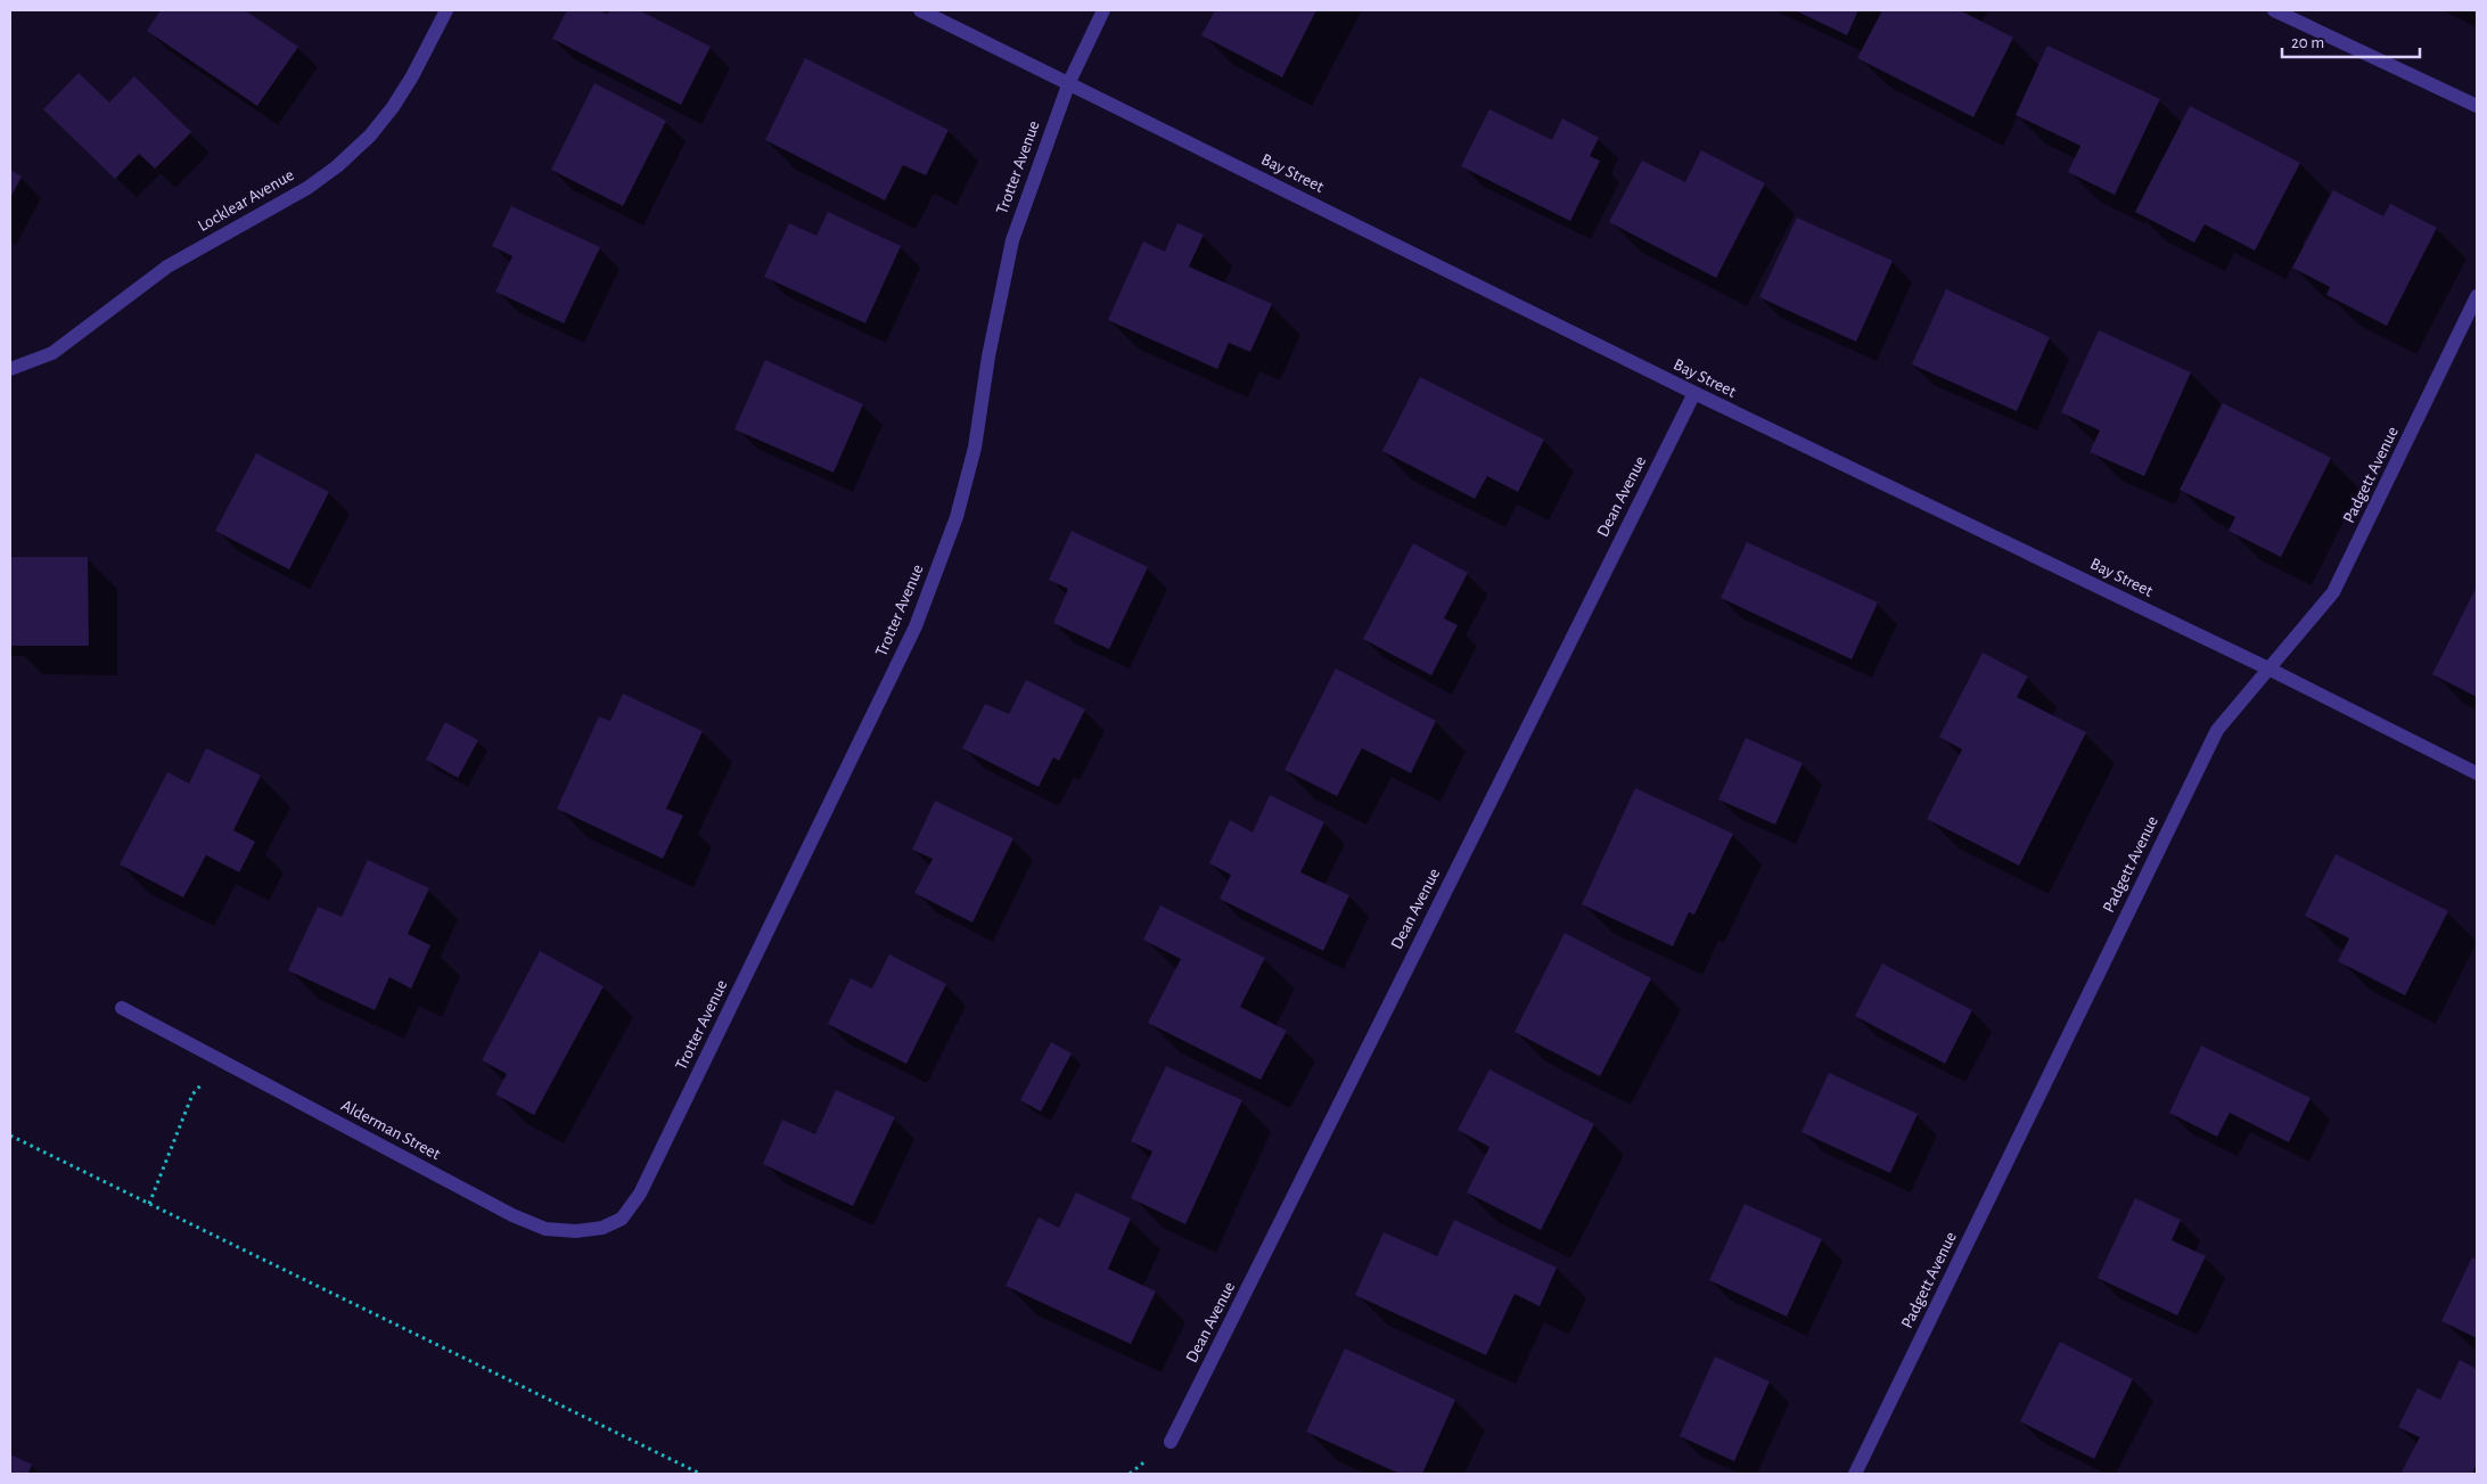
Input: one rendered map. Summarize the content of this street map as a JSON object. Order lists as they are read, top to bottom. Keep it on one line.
{"streets":{"street":["Trotter Avenue","Bay Street","Locklear Avenue","Padgett Avenue","Dean Avenue","Alderman Street"]},"crossings":[["Trotter Avenue","Bay Street"],["Trotter Avenue","Alderman Street"],["Bay Street","Padgett Avenue"],["Bay Street","Dean Avenue"]],"scale_bar":"20 m"}
